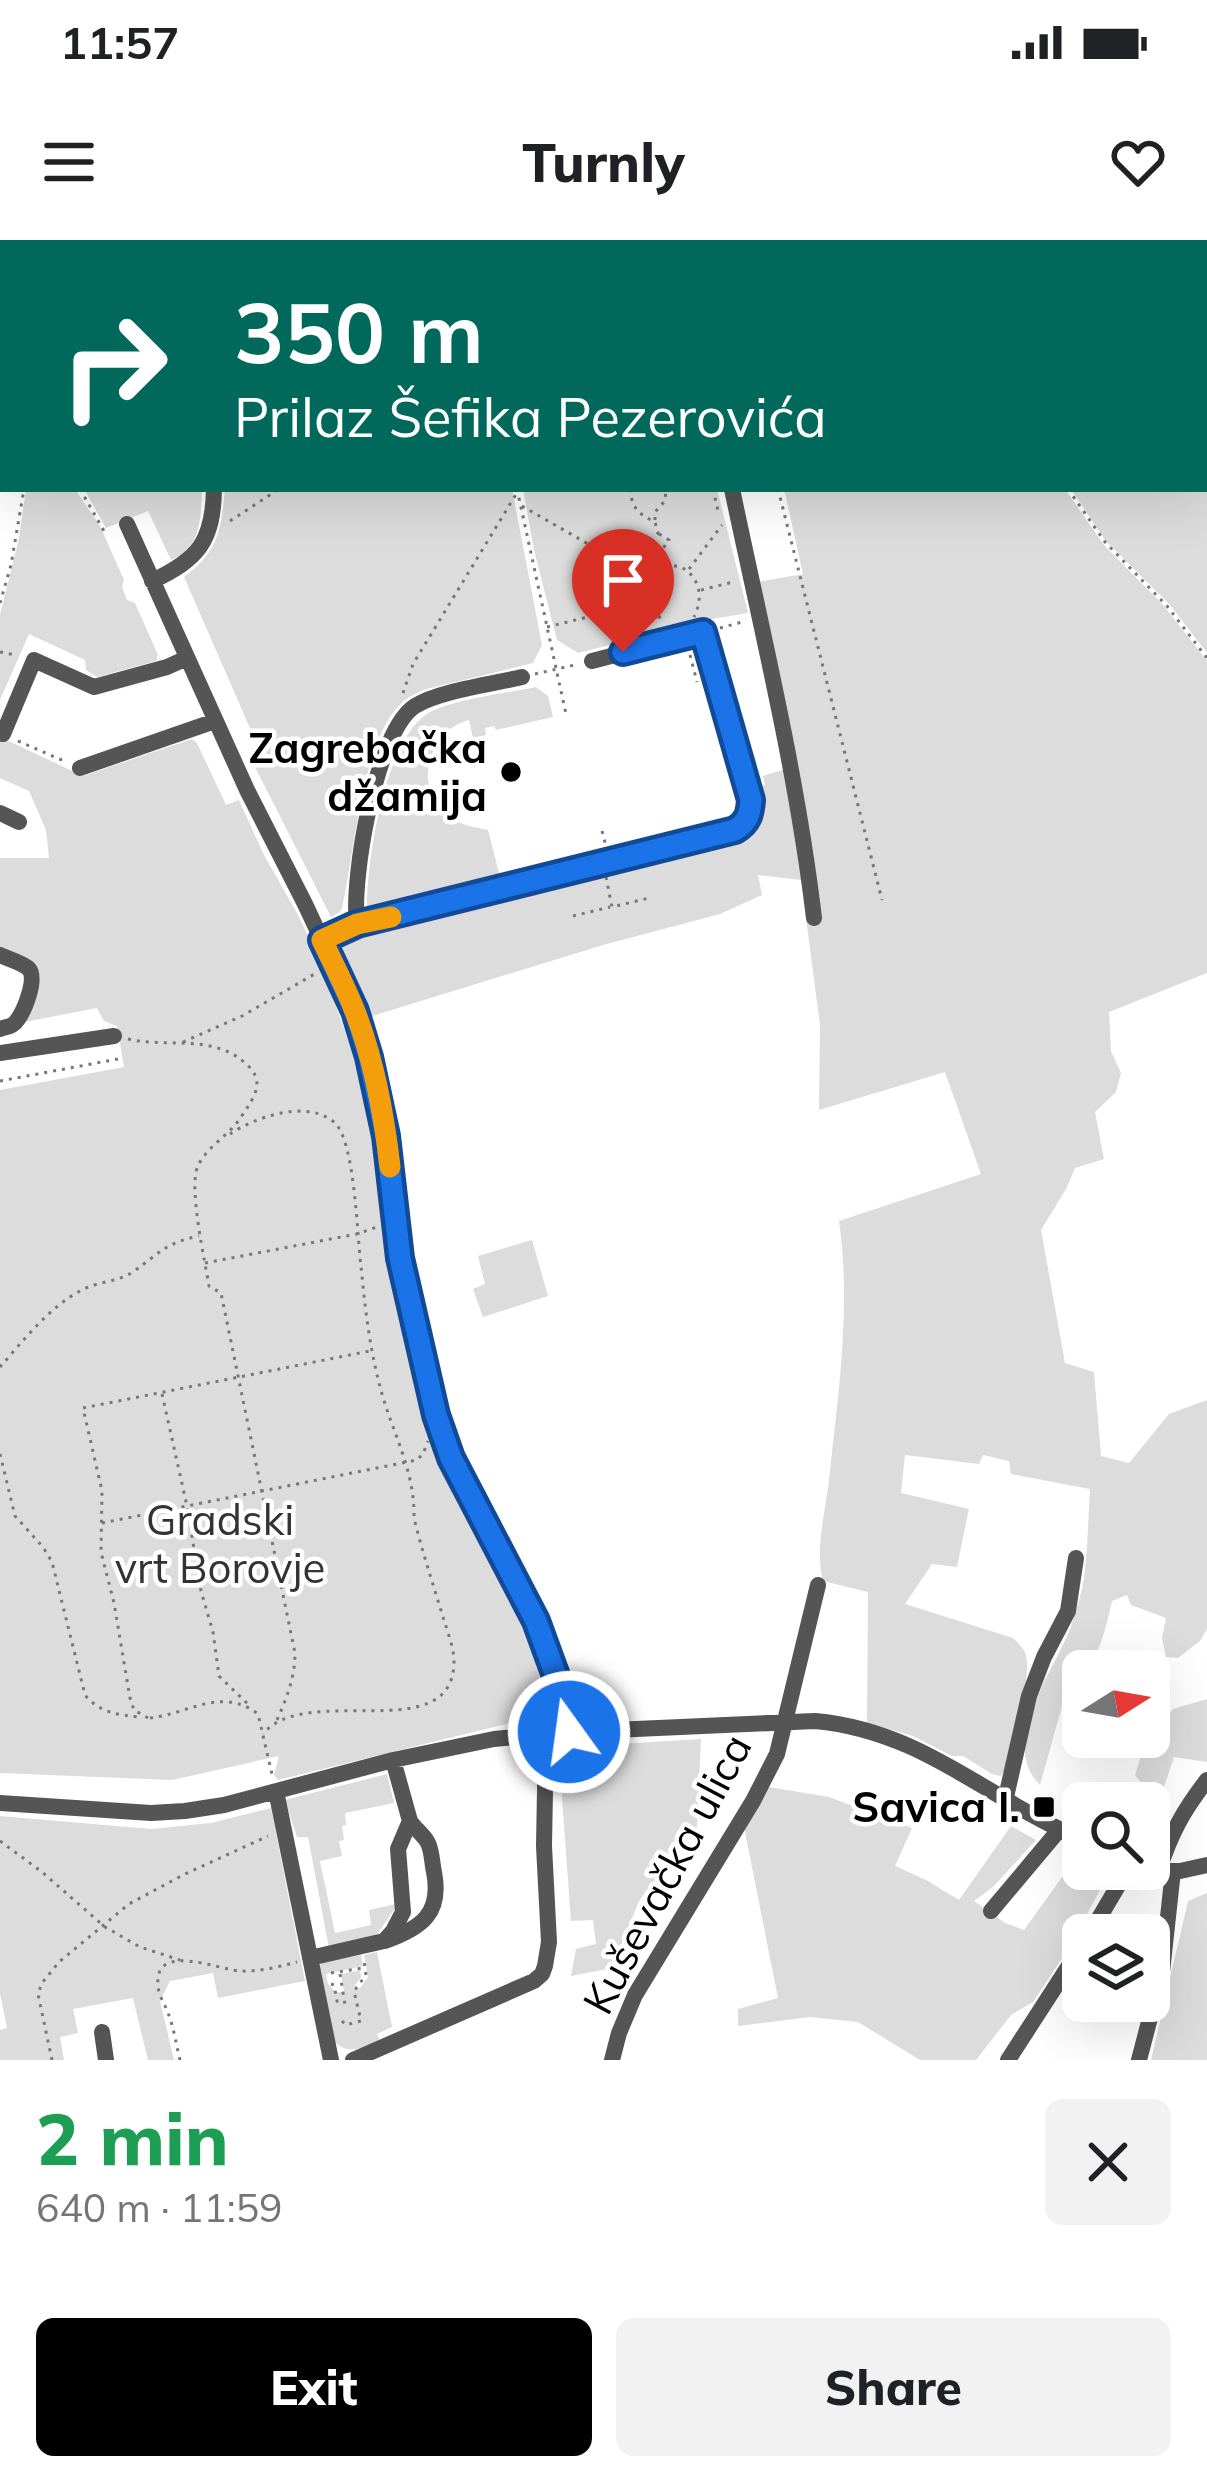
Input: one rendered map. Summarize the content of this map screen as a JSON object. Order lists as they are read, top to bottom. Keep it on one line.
{"streets":{"street":["Kuševačka ulica"]},"parks":["Gradski vrt Borovje"],"places":{"other":["Zagrebačka džamija"],"transit":["Savica I."]},"north":"right","page":{"status":"11:57","header":"Turnly","turn":["350 m","Prilaz Šefika Pezerovića"],"heading":["2 min","640 m · 11:59"],"buttons":["Exit","Share"]}}
